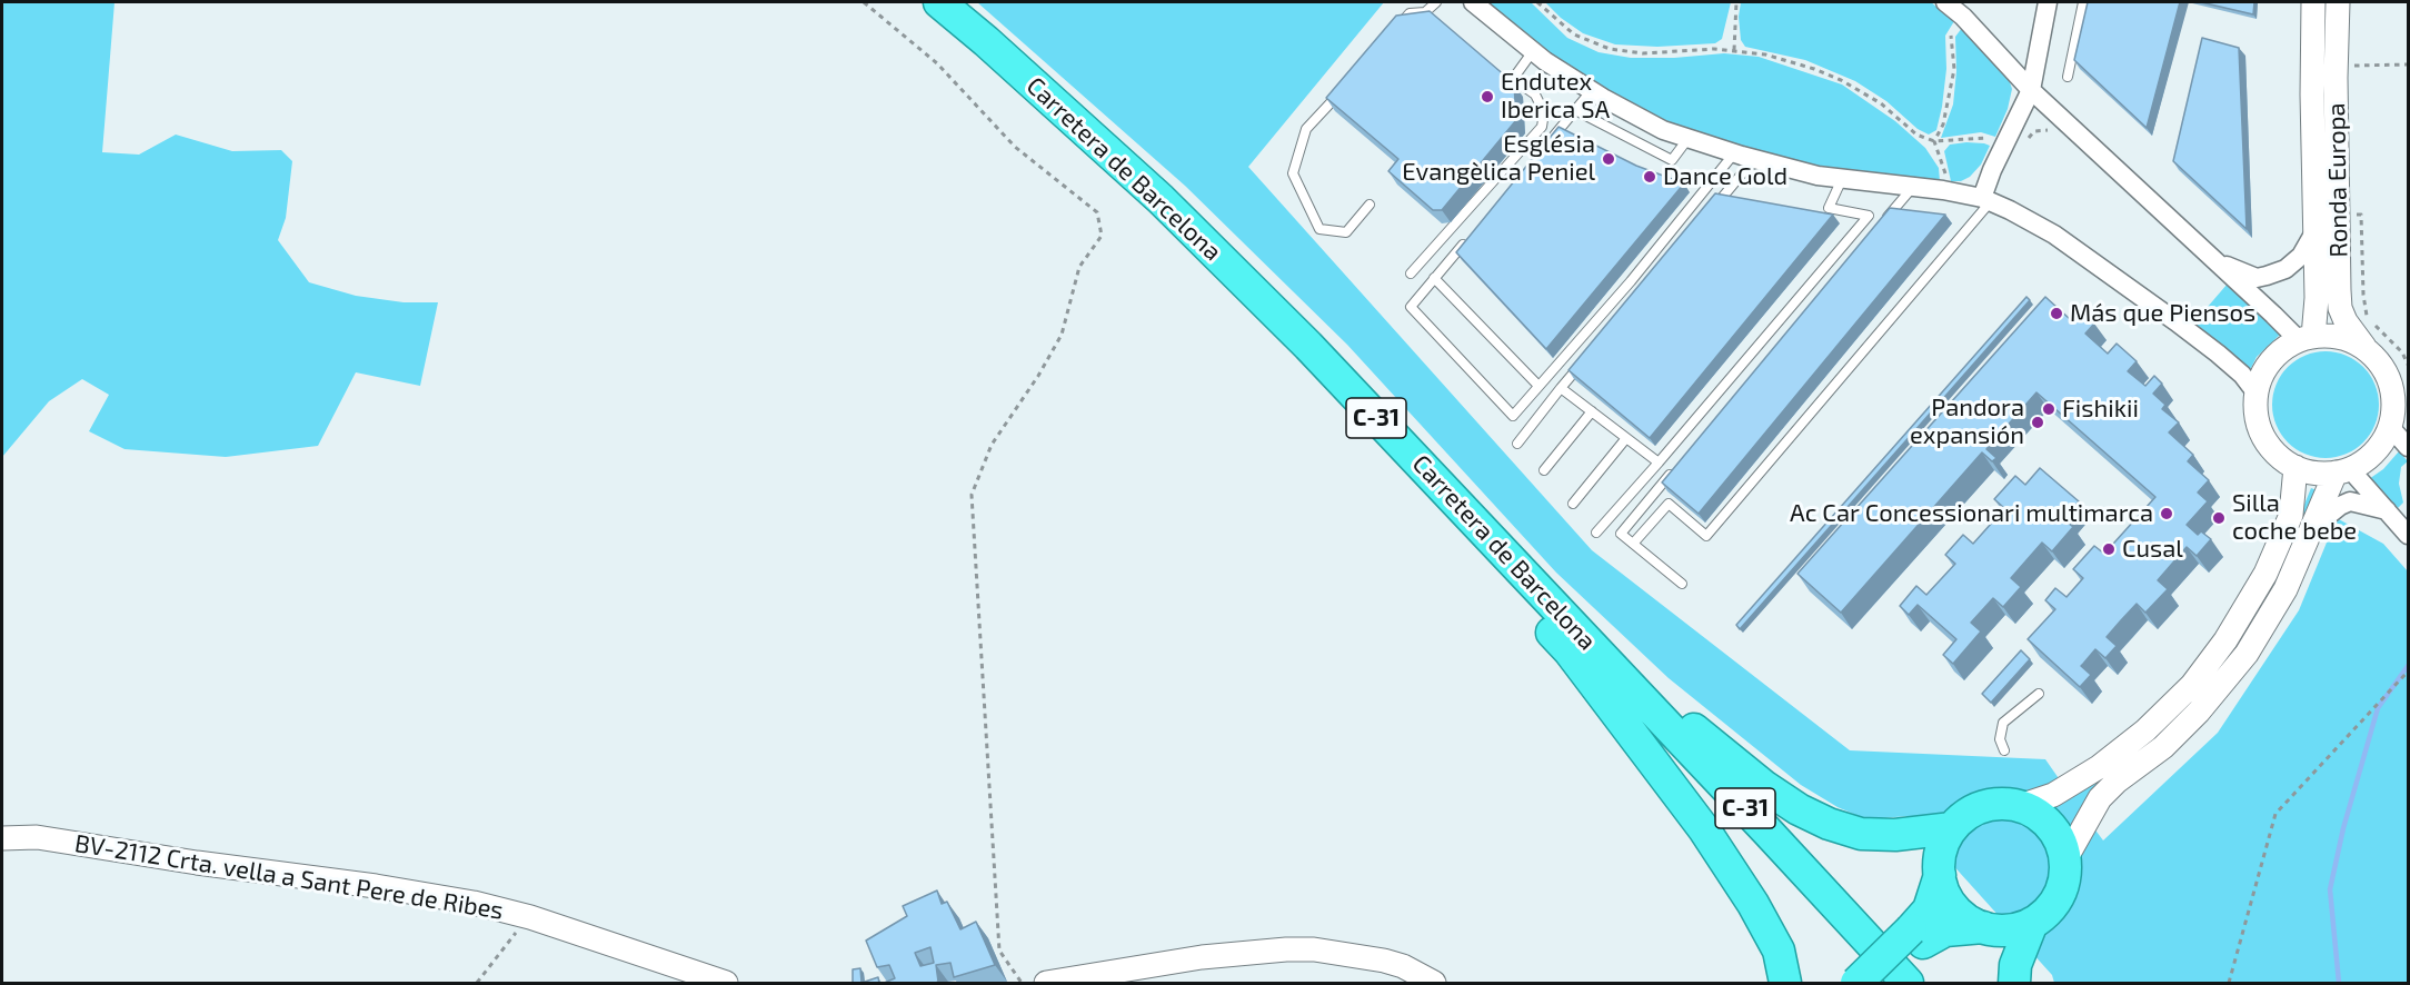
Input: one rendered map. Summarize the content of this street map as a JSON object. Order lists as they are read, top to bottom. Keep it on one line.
{"streets":{"highway":["Carretera de Barcelona","C-31"],"street":["Ronda Europa","BV-2112 Crta. vella a Sant Pere de Ribes"]},"places":["Endutex Iberica SA","Església Evangèlica Peniel","Dance Gold","Más que Piensos","Fishikii","Pandora expansión","Ac Car Concessionari multimarca","Silla coche bebe","Cusal"]}
